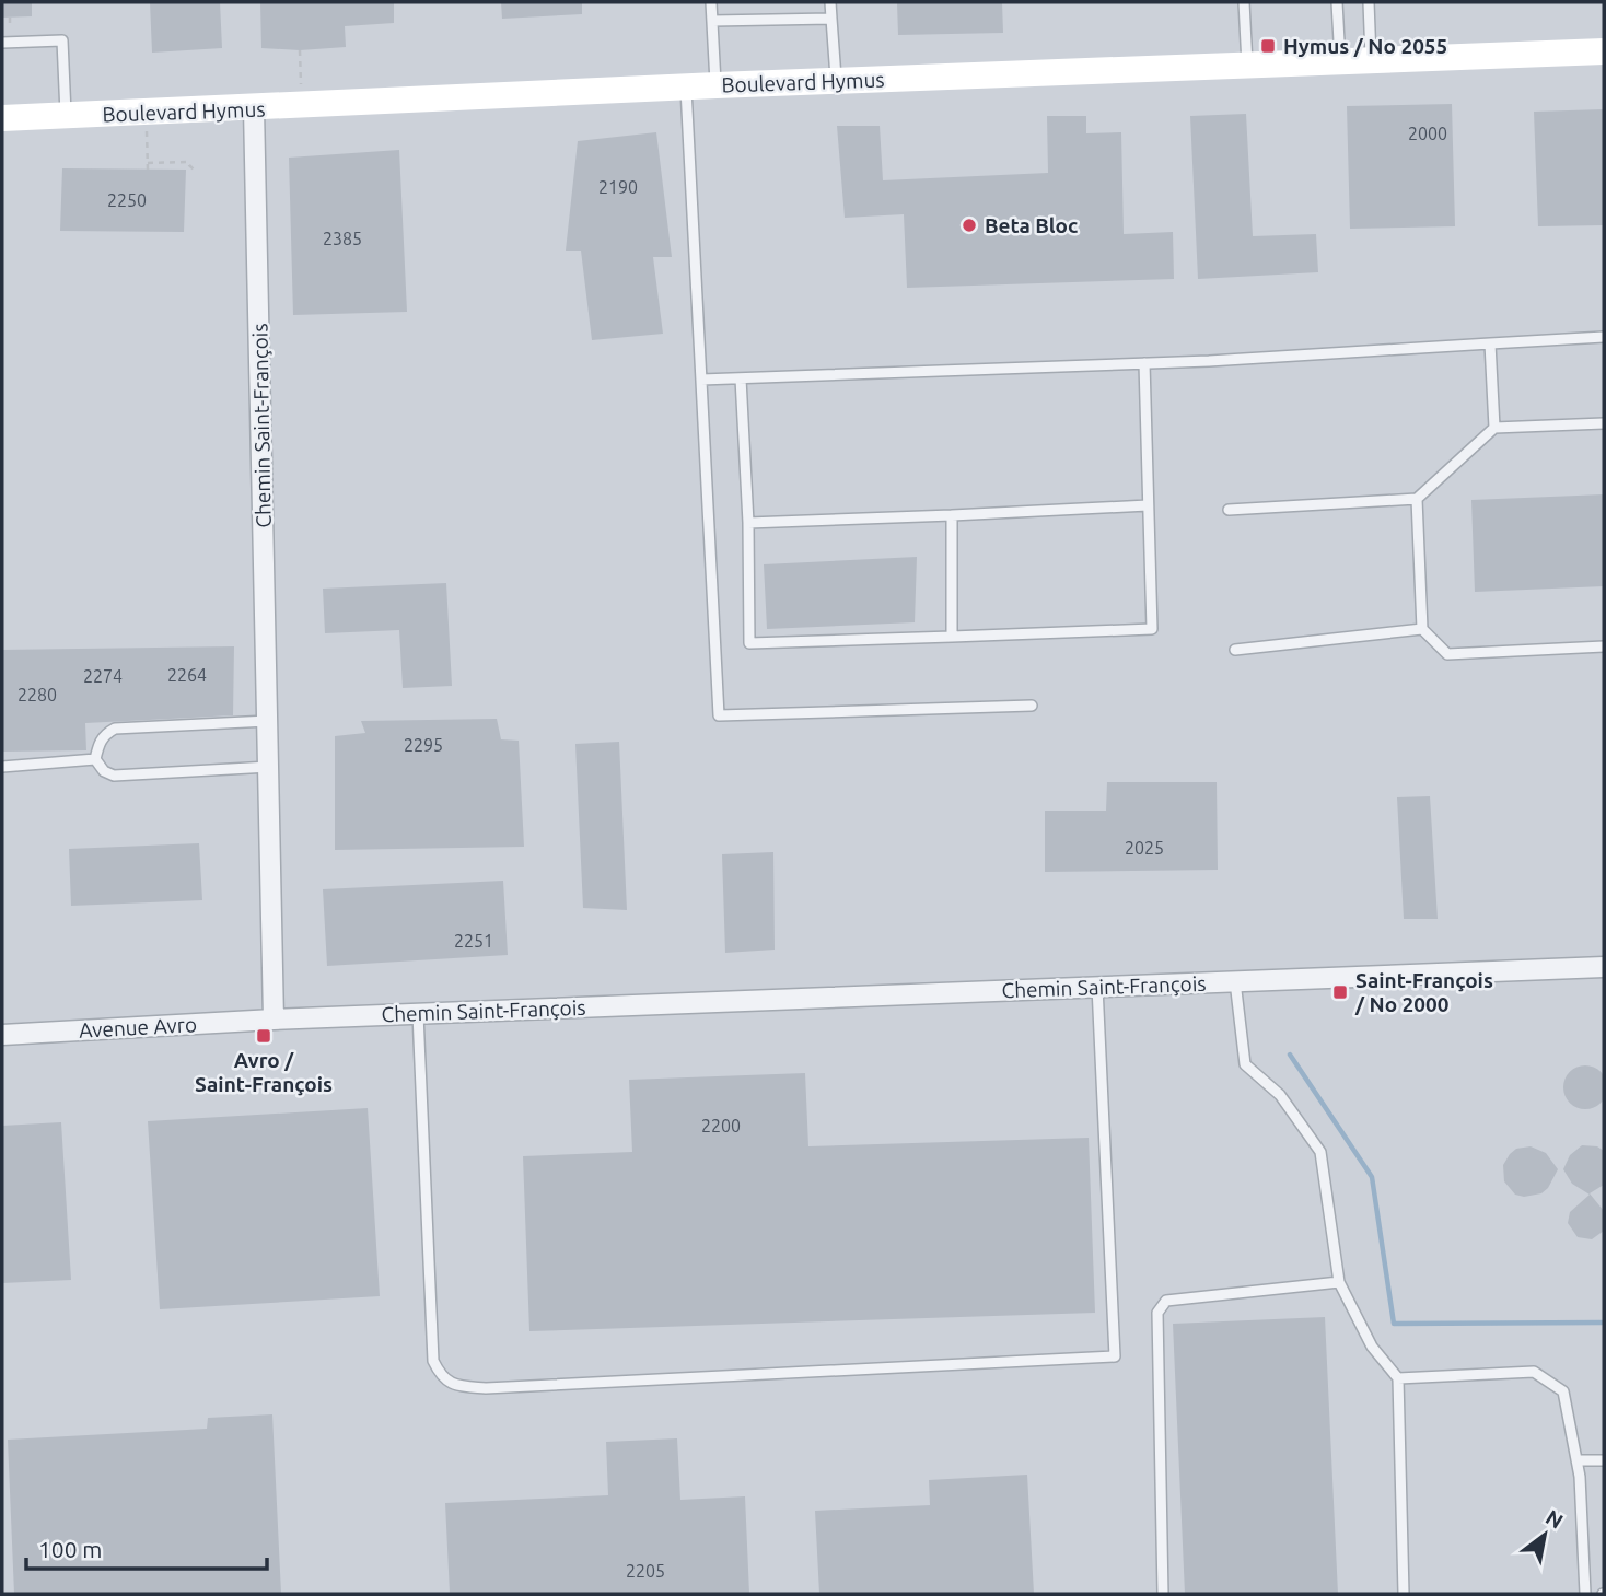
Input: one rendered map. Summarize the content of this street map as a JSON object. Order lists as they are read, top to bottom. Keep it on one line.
{"streets":{"street":["Boulevard Hymus","Chemin Saint-François","Avenue Avro"]},"crossings":[["Boulevard Hymus","Chemin Saint-François"],["Chemin Saint-François","Avenue Avro"]],"places":{"transit":["Hymus / No 2055","Saint-François / No 2000","Avro / Saint-François"],"other":["Beta Bloc"]},"house_numbers":["2000","2190","2250","2385","2264","2274","2280","2295","2025","2251","2200","2205"],"scale_bar":"100 m","north":"top right"}
